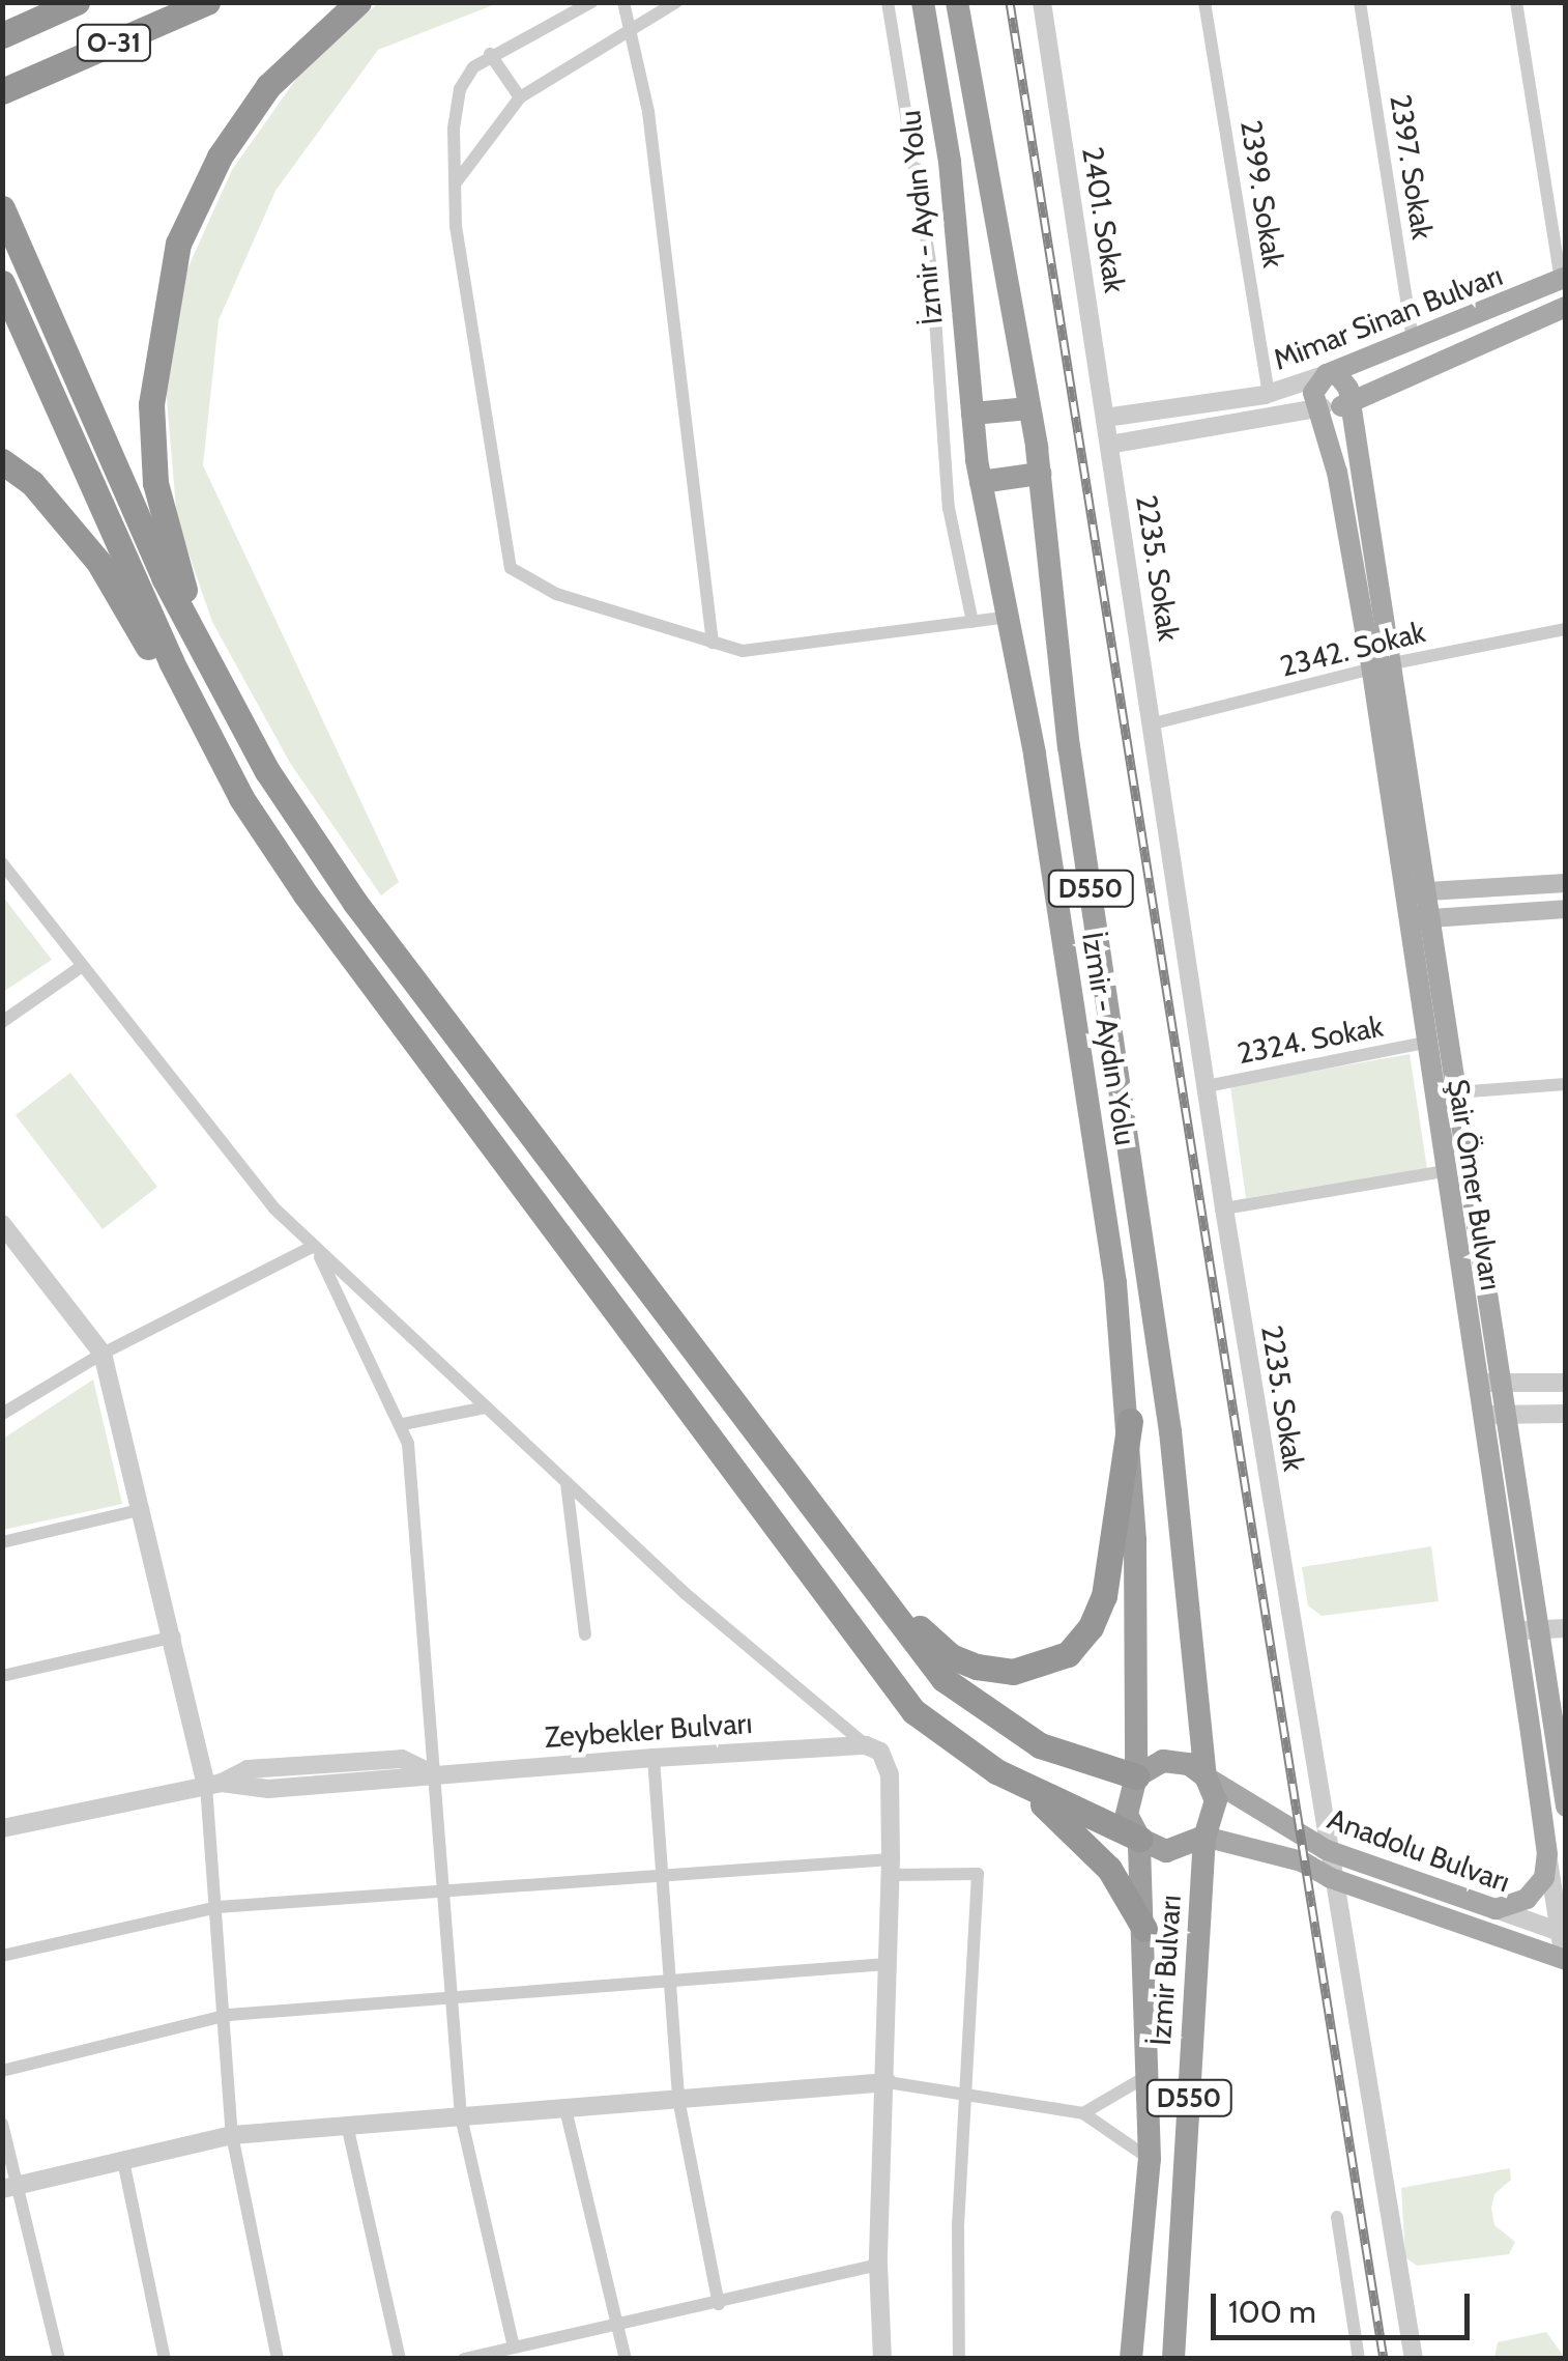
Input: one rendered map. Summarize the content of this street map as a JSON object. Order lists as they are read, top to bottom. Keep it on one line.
{"streets":{"highway":["O-31","İzmir - Aydın Yolu","D550","İzmir Bulvarı"],"main road":["Mimar Sinan Bulvarı","Şair Ömer Bulvarı","Anadolu Bulvarı"],"street":["2397. Sokak","2399. Sokak","2401. Sokak","2235. Sokak","2342. Sokak","2324. Sokak","Zeybekler Bulvarı"]},"crossings":[["2397. Sokak","Mimar Sinan Bulvarı"],["2399. Sokak","Mimar Sinan Bulvarı"],["İzmir - Aydın Yolu","Anadolu Bulvarı"],["İzmir - Aydın Yolu","İzmir Bulvarı"],["2401. Sokak","Mimar Sinan Bulvarı"],["2401. Sokak","2235. Sokak"],["Mimar Sinan Bulvarı","2235. Sokak"],["Mimar Sinan Bulvarı","Şair Ömer Bulvarı"],["2235. Sokak","2342. Sokak"],["2235. Sokak","2324. Sokak"],["2235. Sokak","Anadolu Bulvarı"],["2342. Sokak","Şair Ömer Bulvarı"],["2324. Sokak","Şair Ömer Bulvarı"],["Şair Ömer Bulvarı","Anadolu Bulvarı"],["Anadolu Bulvarı","İzmir Bulvarı"]],"scale_bar":"100 m"}
